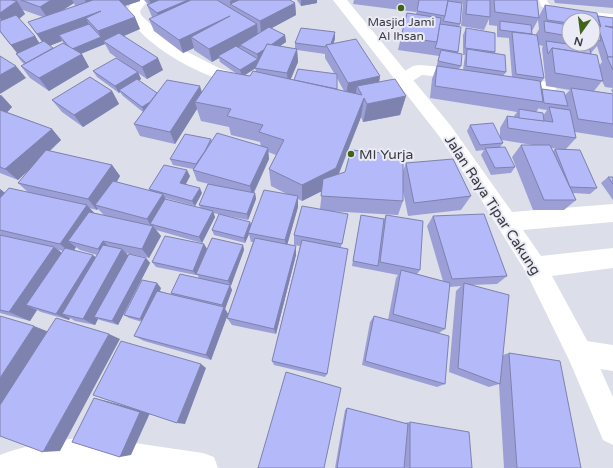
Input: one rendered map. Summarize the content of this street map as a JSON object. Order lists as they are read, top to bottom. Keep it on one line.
{"streets":{"street":["Jalan Raya Tipar Cakung"]},"places":["Masjid Jami Al Ihsan","MI Yurja"],"north":"bottom"}
